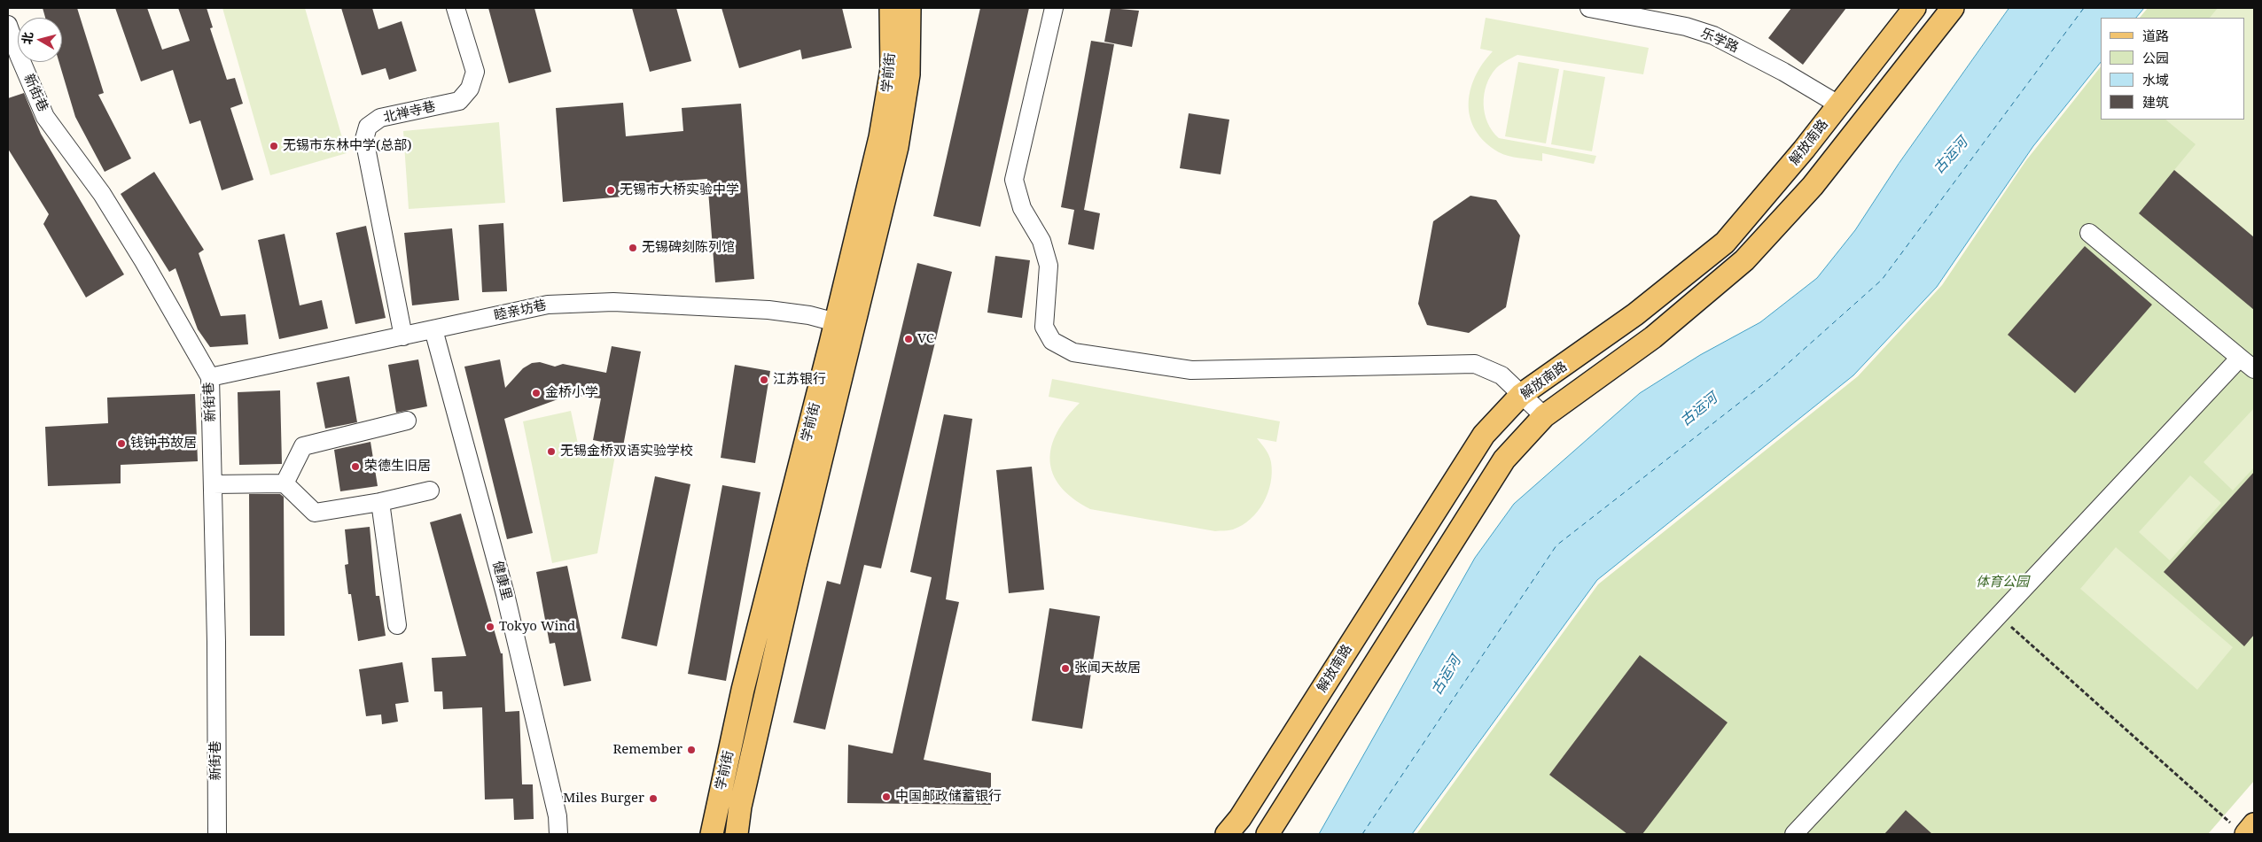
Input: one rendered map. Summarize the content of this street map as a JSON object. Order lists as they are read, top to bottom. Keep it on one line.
{"streets":{"main road":["学前街","解放南路"],"street":["乐学路","新街巷","北禅寺巷","睦亲坊巷","健康里"]},"crossings":[["乐学路","解放南路"],["学前街","睦亲坊巷"],["新街巷","睦亲坊巷"],["北禅寺巷","睦亲坊巷"],["睦亲坊巷","健康里"]],"water":["古运河"],"parks":["体育公园"],"places":["无锡市东林中学(总部)","无锡市大桥实验中学","无锡碑刻陈列馆","VC","江苏银行","金桥小学","钱钟书故居","无锡金桥双语实验学校","荣德生旧居","Tokyo Wind","张闻天故居","Remember","中国邮政储蓄银行","Miles Burger"],"legend":["道路","公园","水域","建筑"],"north":"left"}
